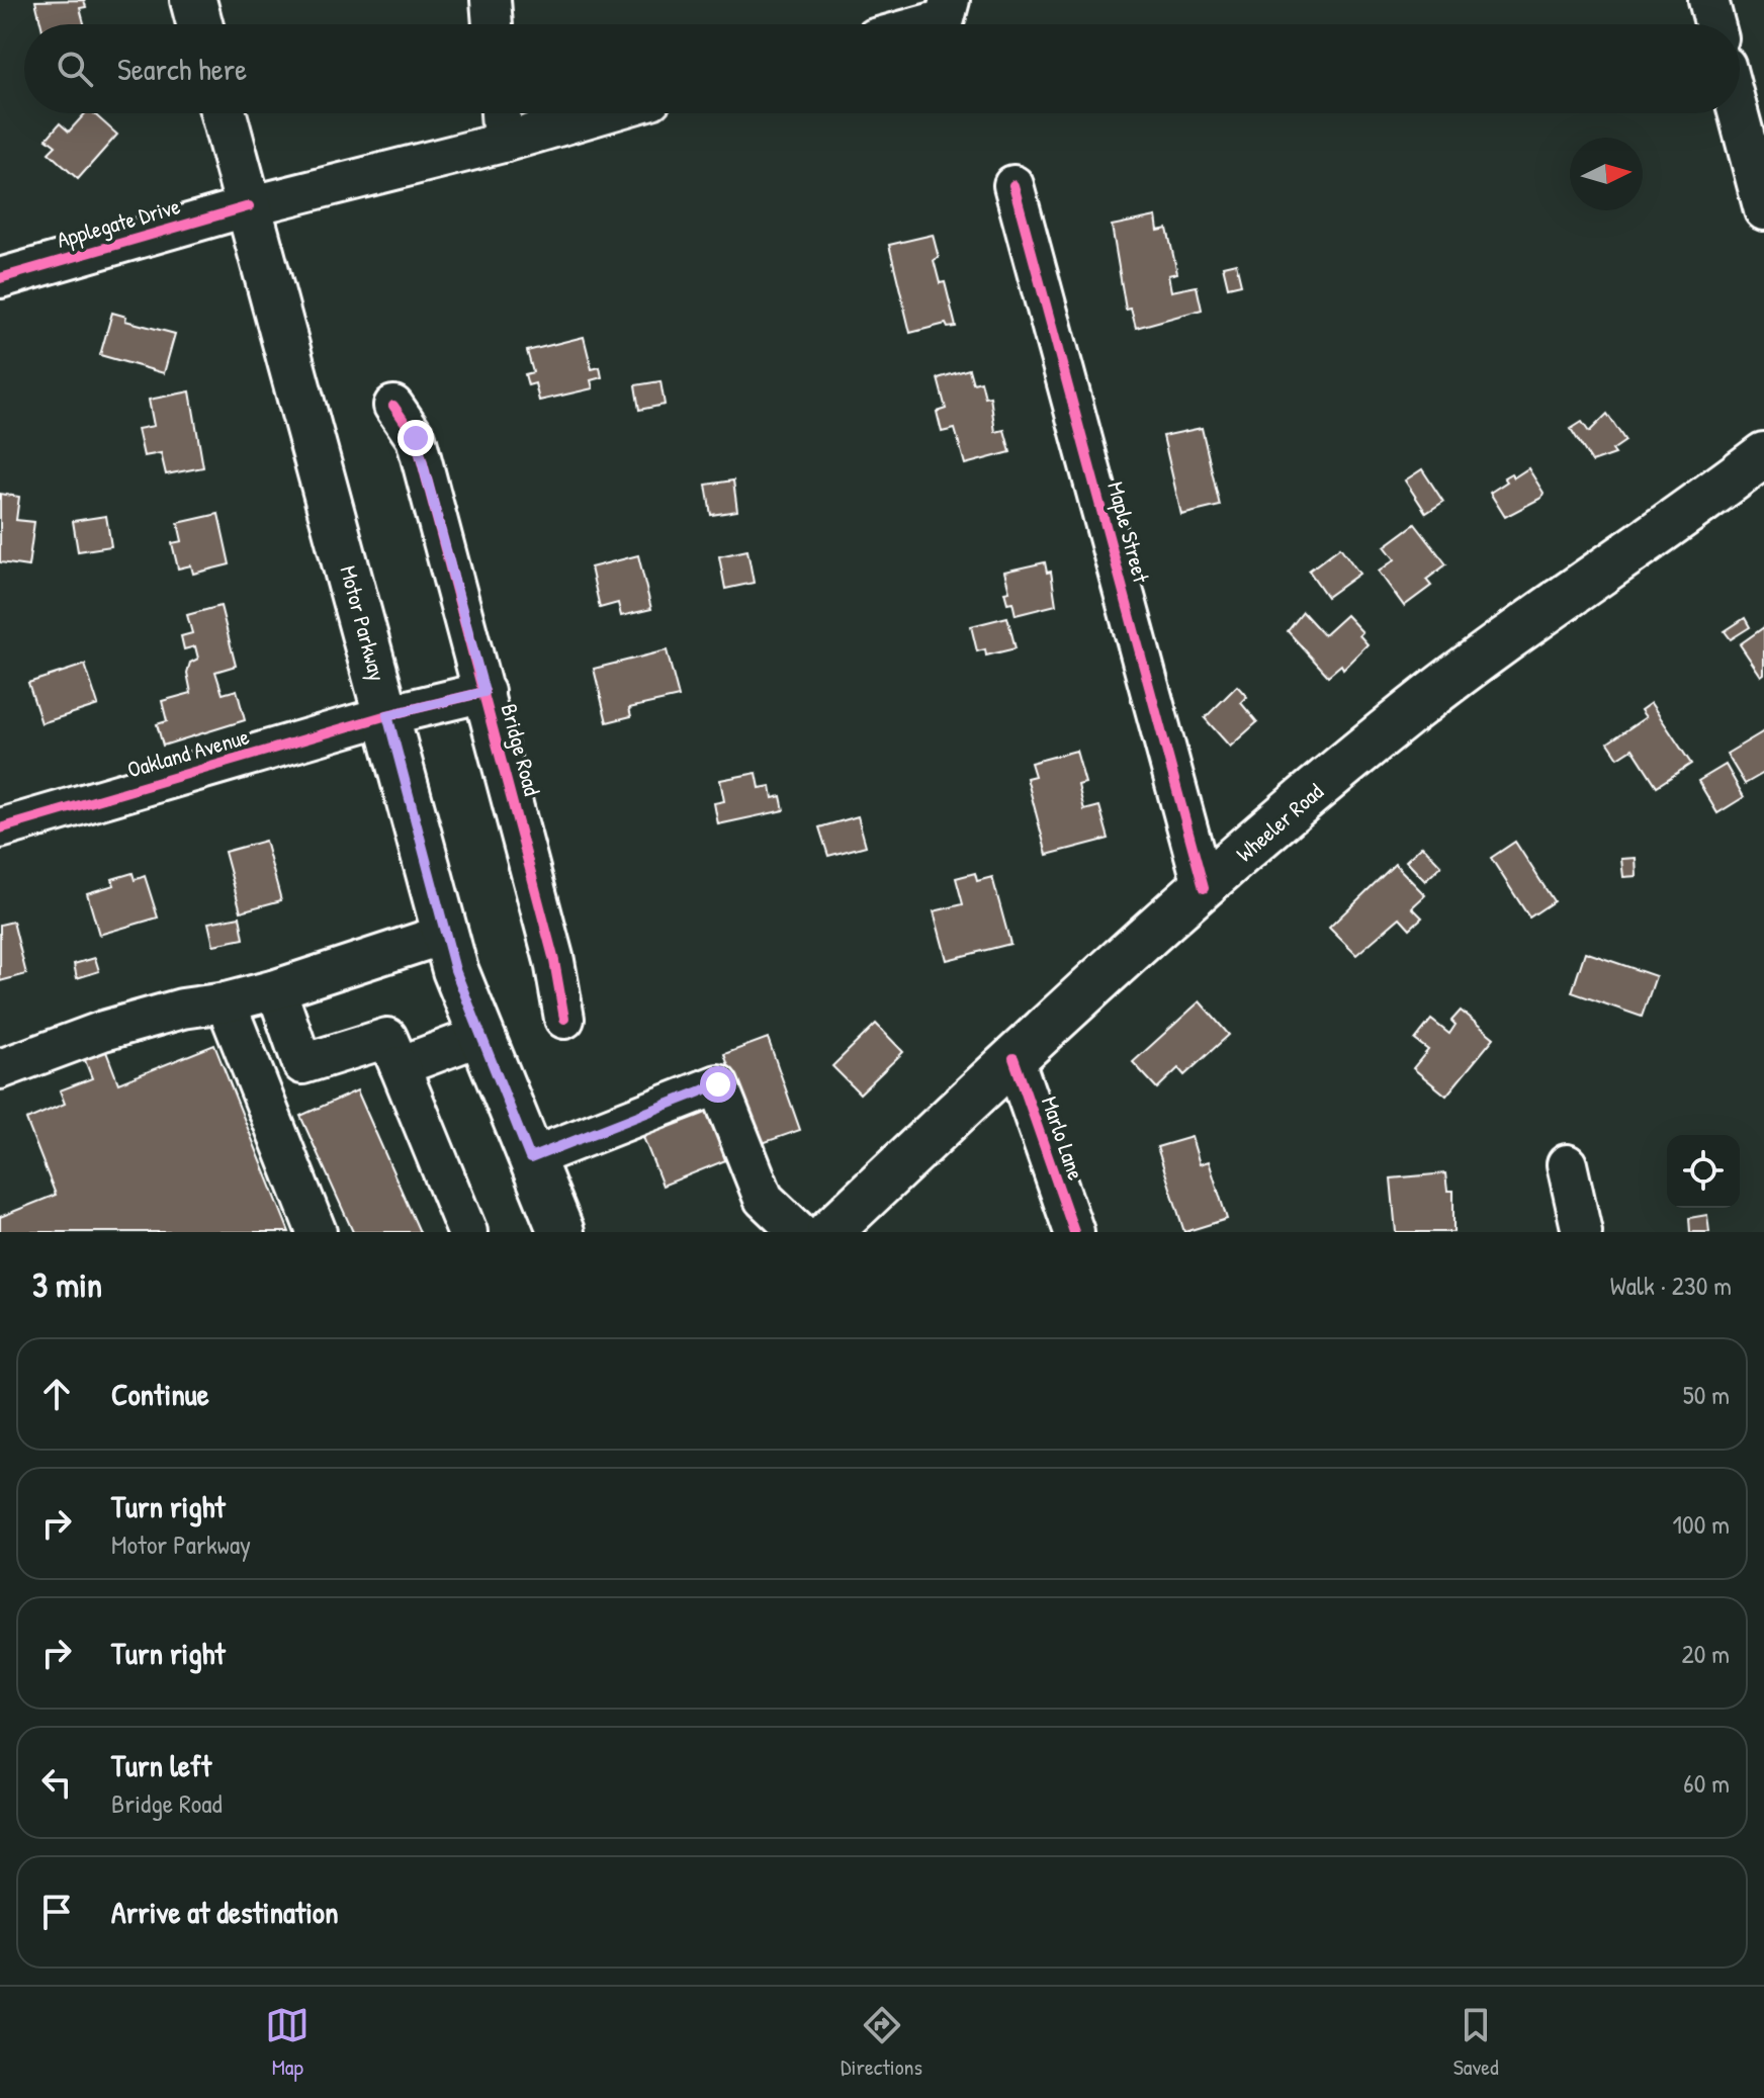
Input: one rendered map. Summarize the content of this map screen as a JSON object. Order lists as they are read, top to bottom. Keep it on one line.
{"streets":{"main road":["Motor Parkway","Wheeler Road"],"street":["Applegate Drive","Maple Street","Bridge Road","Oakland Avenue","Marlo Lane"]},"crossings":[["Applegate Drive","Motor Parkway"],["Maple Street","Wheeler Road"],["Motor Parkway","Oakland Avenue"],["Bridge Road","Oakland Avenue"],["Wheeler Road","Marlo Lane"]],"north":"right","page":{"search":"Search here","heading":["3 min","Walk · 230 m"],"list":[["Continue","50 m"],["Turn right","Motor Parkway","100 m"],["Turn right","20 m"],["Turn left","Bridge Road","60 m"],"Arrive at destination"],"nav":["Map","Directions","Saved"]}}
